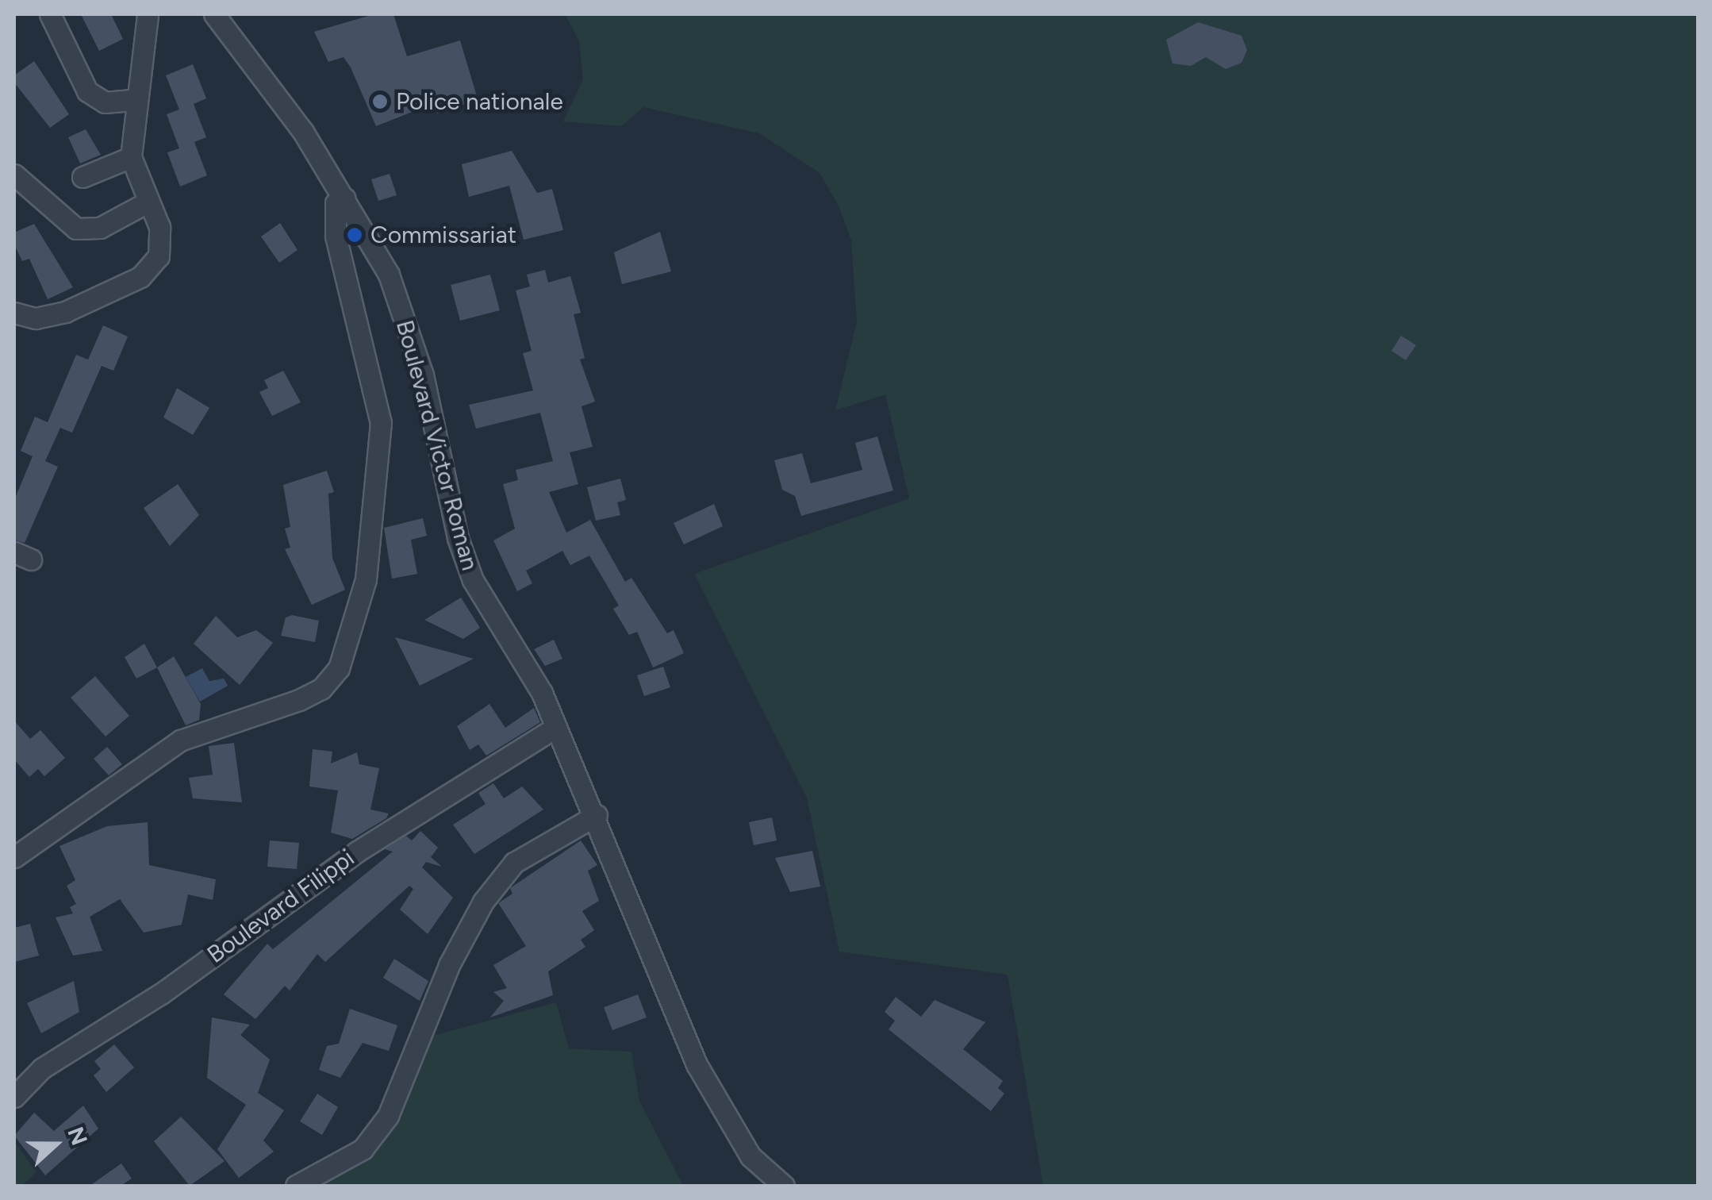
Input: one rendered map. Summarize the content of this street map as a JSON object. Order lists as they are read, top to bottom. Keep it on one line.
{"streets":{"street":["Boulevard Victor Roman","Boulevard Filippi"]},"crossings":[["Boulevard Victor Roman","Boulevard Filippi"]],"places":["Police nationale","Commissariat"],"north":"right"}
